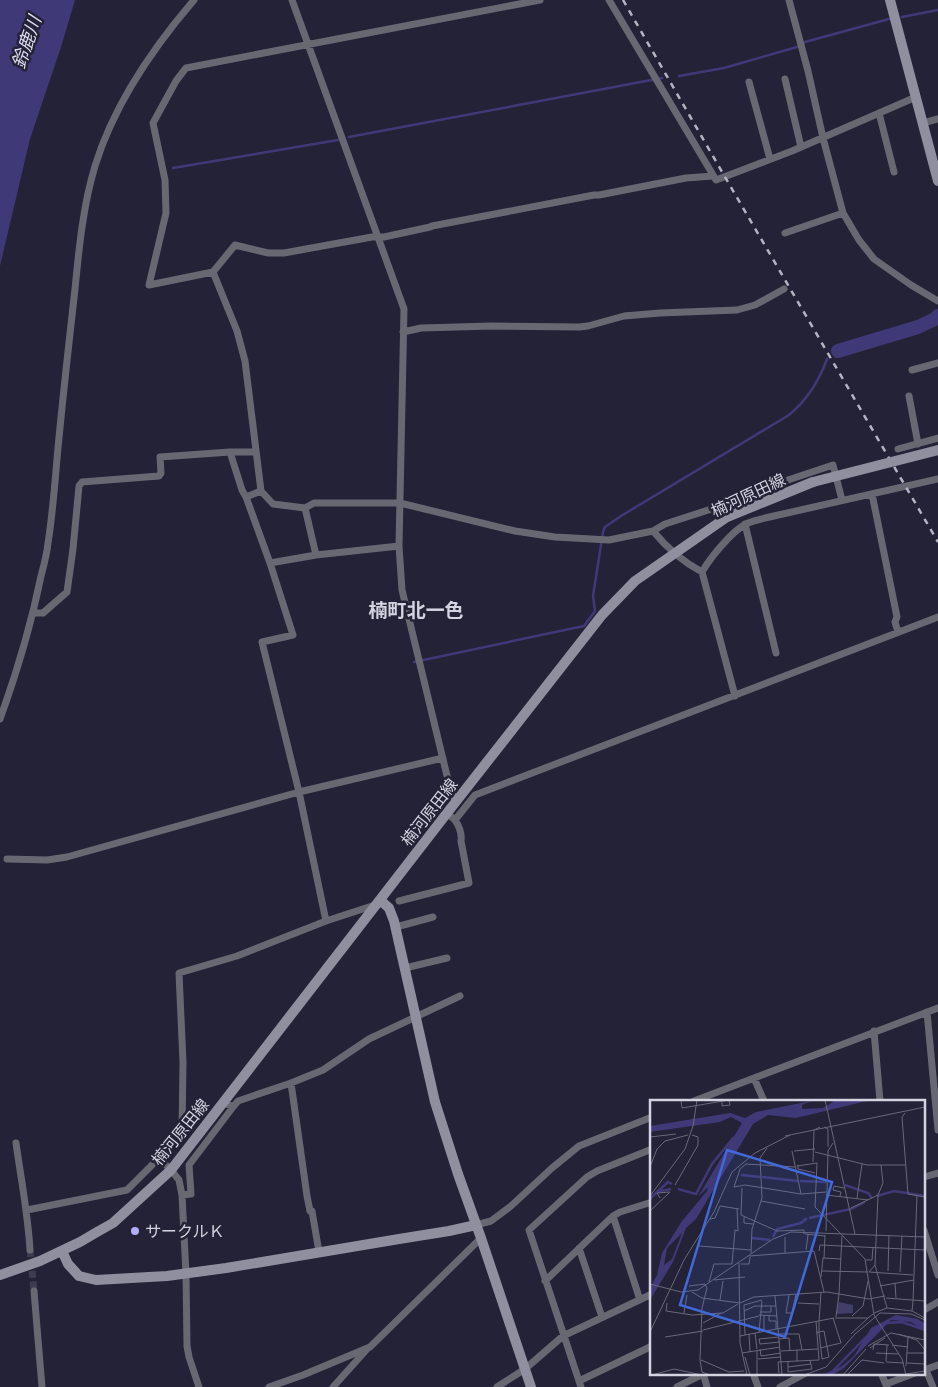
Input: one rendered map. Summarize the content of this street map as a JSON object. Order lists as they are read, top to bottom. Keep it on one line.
{"streets":{"main road":["楠河原田線"]},"districts":["楠町北一色"],"water":["鈴鹿川"],"places":["サークルＫ"]}
